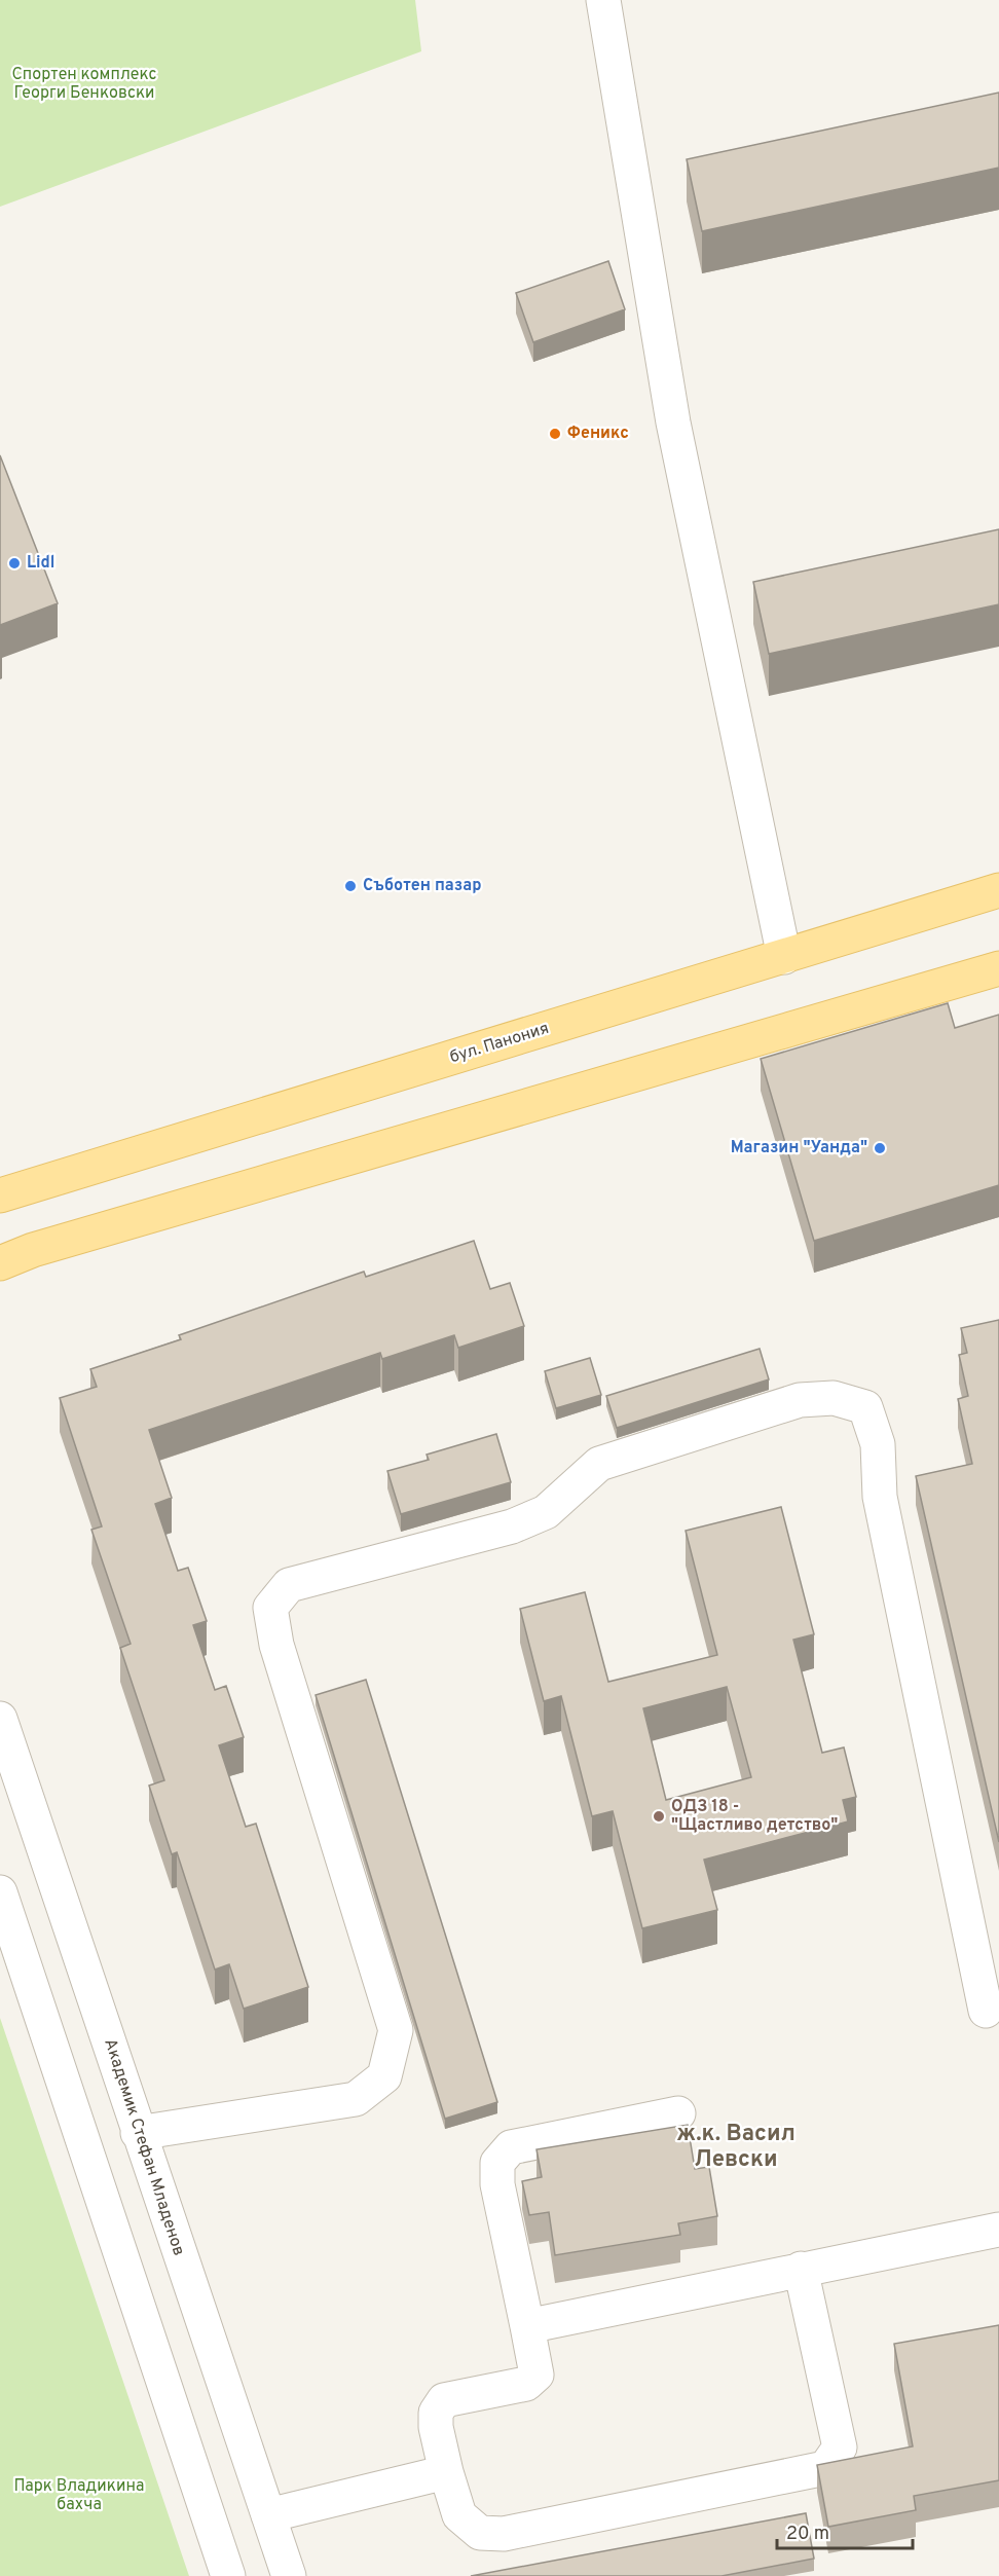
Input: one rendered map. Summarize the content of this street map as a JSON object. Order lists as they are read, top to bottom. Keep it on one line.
{"streets":{"main road":["бул. Панония"],"street":["Академик Стефан Младенов"]},"districts":["ж.к. Васил Левски"],"parks":["Спортен комплекс Георги Бенковски","Парк Владикина бахча"],"places":["Феникс","Lidl","Съботен пазар","Магазин \"Уанда\"","ОДЗ 18 - \"Щастливо детство\""],"scale_bar":"20 m"}
